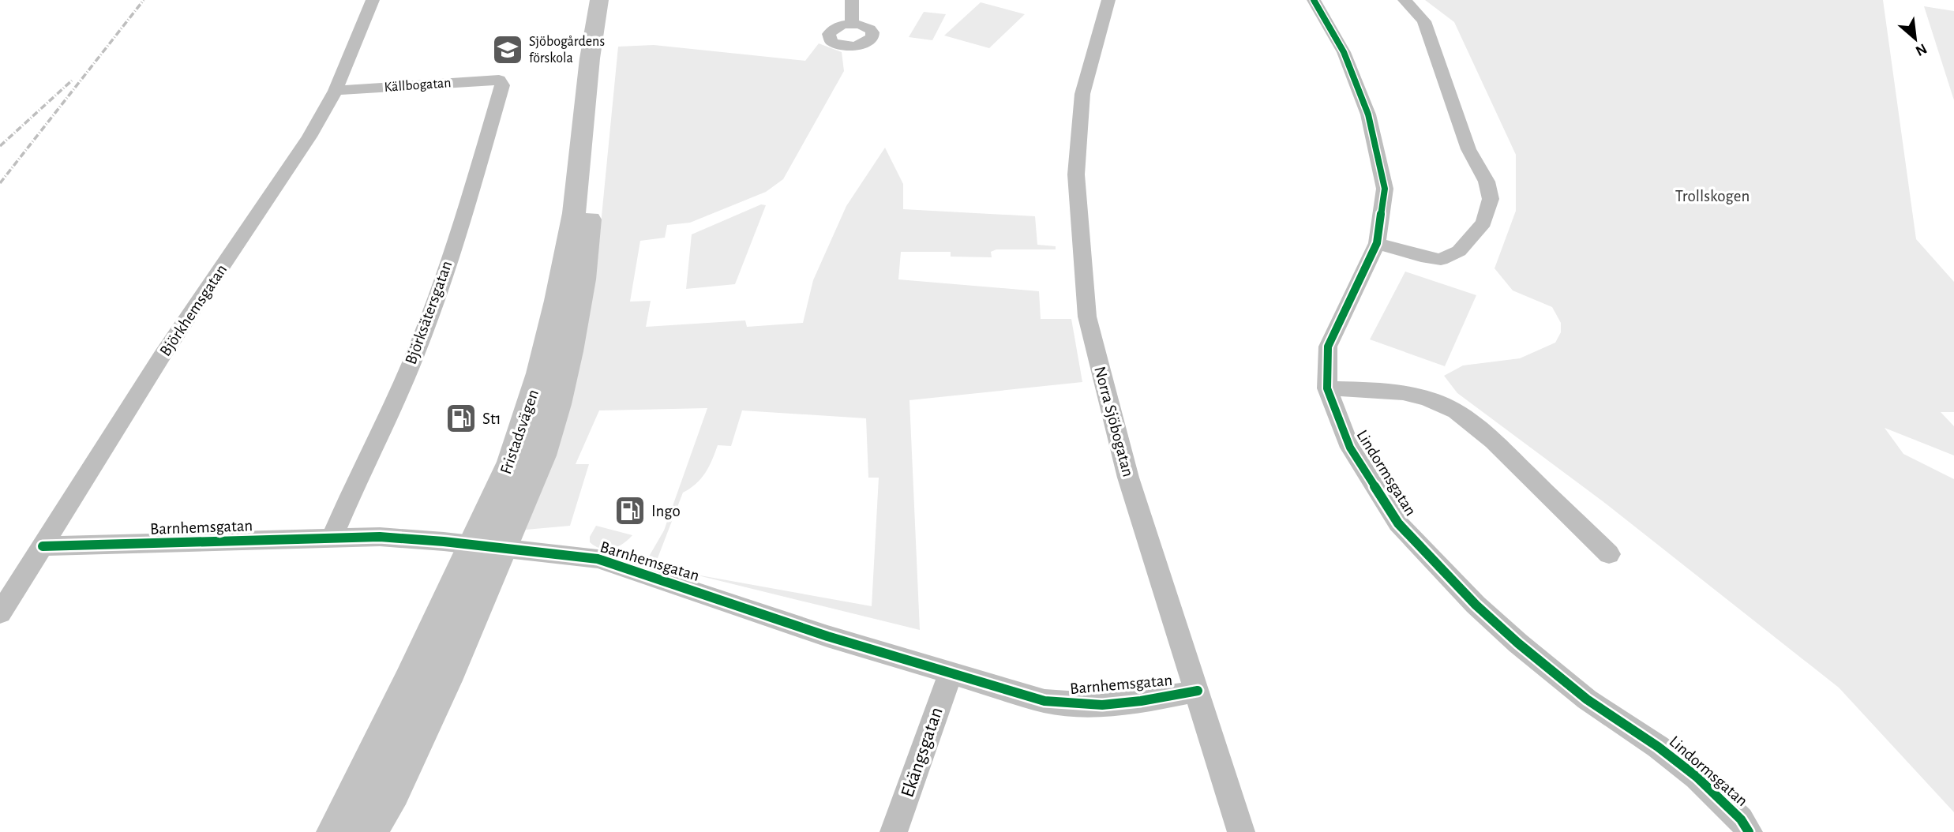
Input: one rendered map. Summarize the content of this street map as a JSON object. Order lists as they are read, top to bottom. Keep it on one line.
{"streets":{"street":["Källbogatan","Björkhemsgatan","Björksätersgatan","Norra Sjöbogatan","Fristadsvägen","Lindormsgatan","Barnhemsgatan","Ekängsgatan"]},"crossings":[["Källbogatan","Björkhemsgatan"],["Källbogatan","Björksätersgatan"],["Björkhemsgatan","Barnhemsgatan"],["Björksätersgatan","Barnhemsgatan"],["Norra Sjöbogatan","Barnhemsgatan"],["Fristadsvägen","Barnhemsgatan"],["Barnhemsgatan","Ekängsgatan"]],"parks":["Trollskogen"],"places":{"school or university":["Sjöbogårdens förskola"],"fuel station":["St1","Ingo"]},"north":"bottom right"}
